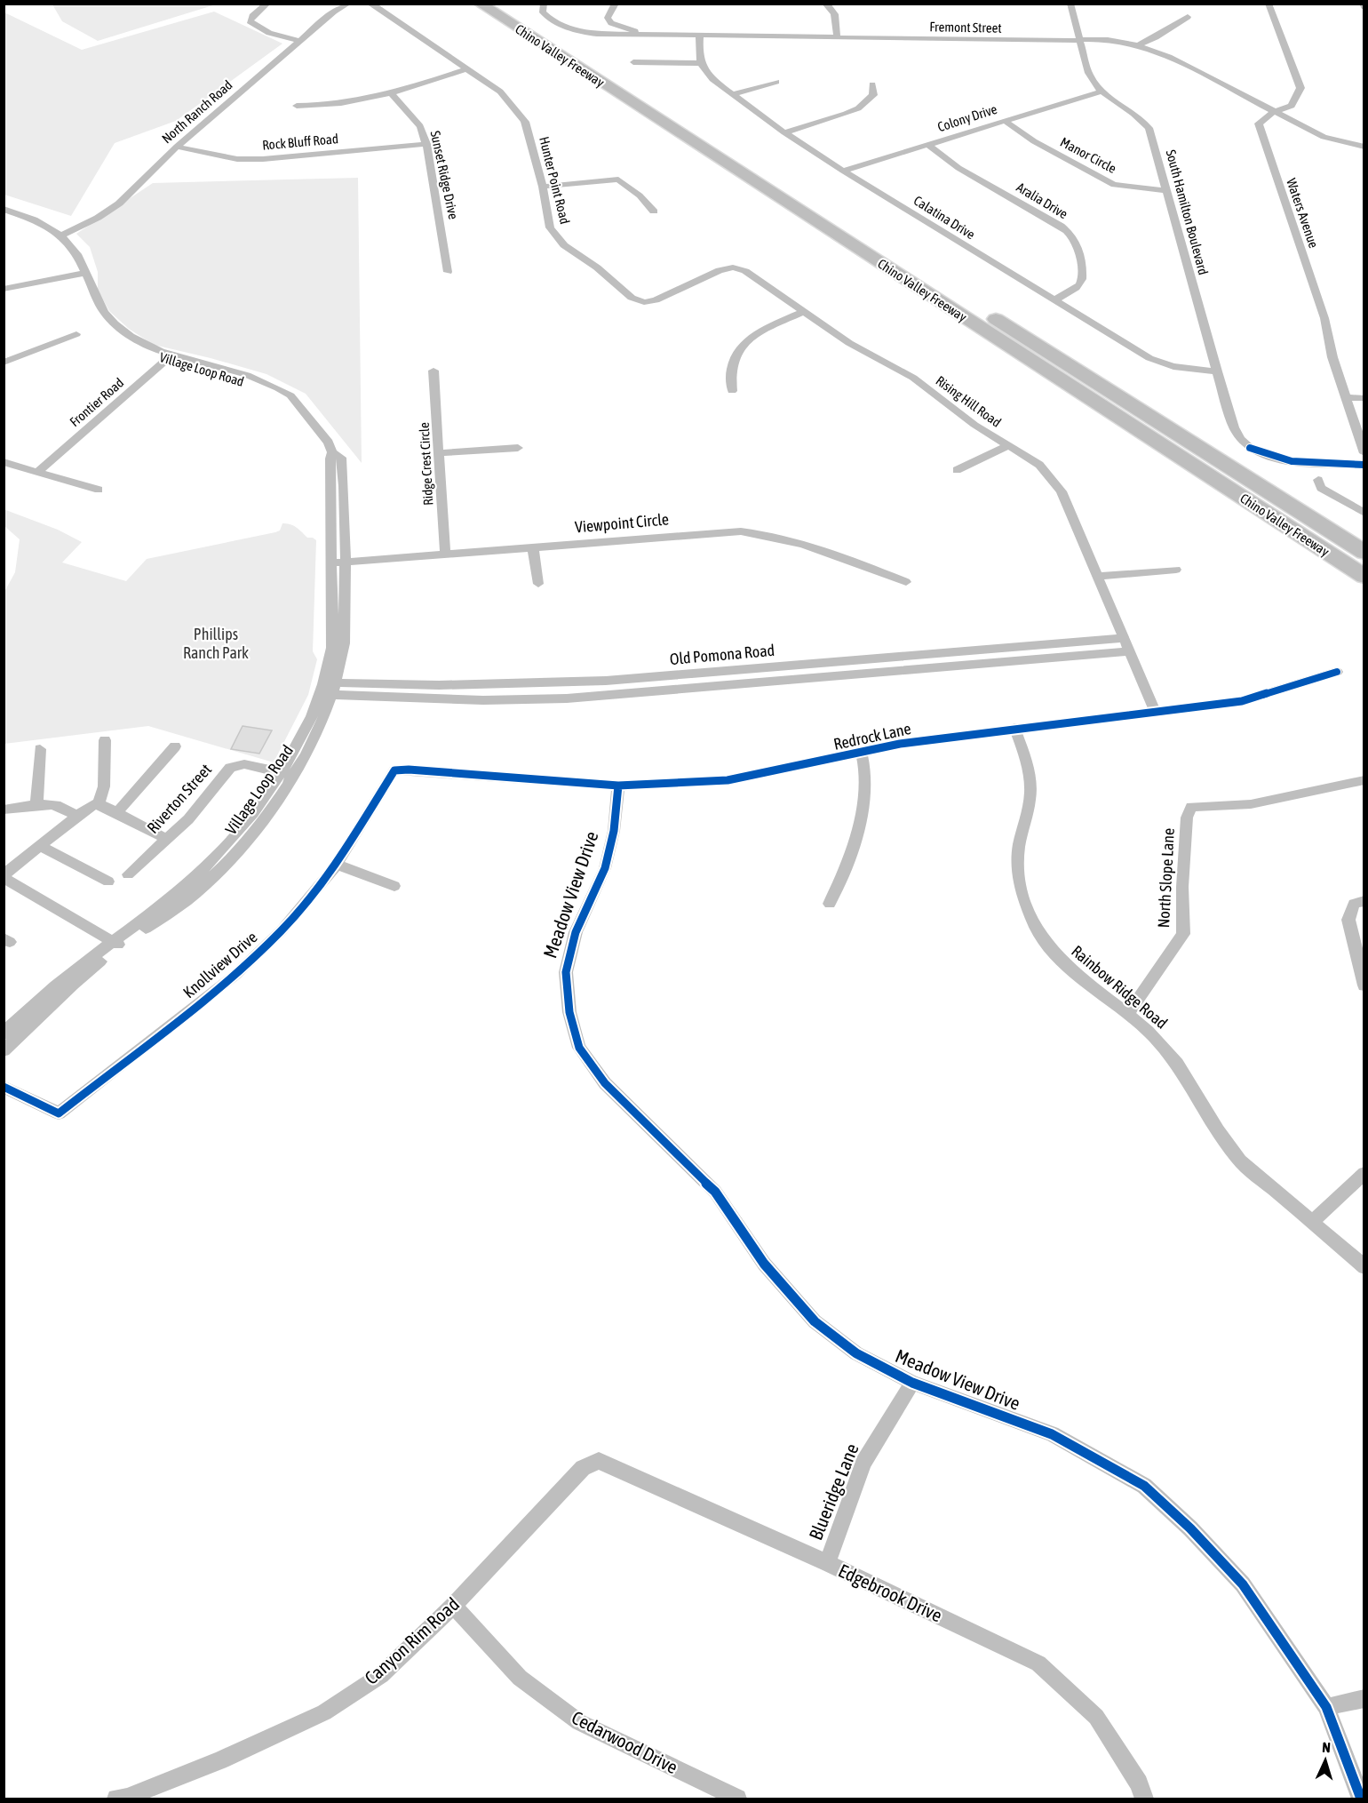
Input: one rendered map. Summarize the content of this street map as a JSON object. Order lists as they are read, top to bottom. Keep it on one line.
{"streets":{"highway":["Chino Valley Freeway"],"street":["Fremont Street","North Ranch Road","Colony Drive","Rock Bluff Road","Manor Circle","Sunset Ridge Drive","Hunter Point Road","Aralia Drive","South Hamilton Boulevard","Waters Avenue","Calatina Drive","Village Loop Road","Rising Hill Road","Frontier Road","Ridge Crest Circle","Viewpoint Circle","Old Pomona Road","Redrock Lane","Riverton Street","North Slope Lane","Meadow View Drive","Knollview Drive","Rainbow Ridge Road","Blueridge Lane","Edgebrook Drive","Canyon Rim Road","Cedarwood Drive"]},"crossings":[["Fremont Street","South Hamilton Boulevard"],["Fremont Street","Waters Avenue"],["North Ranch Road","Rock Bluff Road"],["North Ranch Road","Village Loop Road"],["Colony Drive","Manor Circle"],["Colony Drive","Aralia Drive"],["Colony Drive","South Hamilton Boulevard"],["Colony Drive","Calatina Drive"],["Rock Bluff Road","Sunset Ridge Drive"],["Manor Circle","South Hamilton Boulevard"],["Hunter Point Road","Rising Hill Road"],["Aralia Drive","Calatina Drive"],["South Hamilton Boulevard","Calatina Drive"],["Village Loop Road","Frontier Road"],["Village Loop Road","Viewpoint Circle"],["Village Loop Road","Old Pomona Road"],["Village Loop Road","Riverton Street"],["Rising Hill Road","Old Pomona Road"],["Rising Hill Road","Redrock Lane"],["Ridge Crest Circle","Viewpoint Circle"],["Redrock Lane","Meadow View Drive"],["Redrock Lane","Knollview Drive"],["Redrock Lane","Rainbow Ridge Road"],["North Slope Lane","Rainbow Ridge Road"],["Meadow View Drive","Blueridge Lane"],["Blueridge Lane","Edgebrook Drive"],["Edgebrook Drive","Canyon Rim Road"],["Canyon Rim Road","Cedarwood Drive"]],"parks":["Phillips Ranch Park"],"north":"top"}
